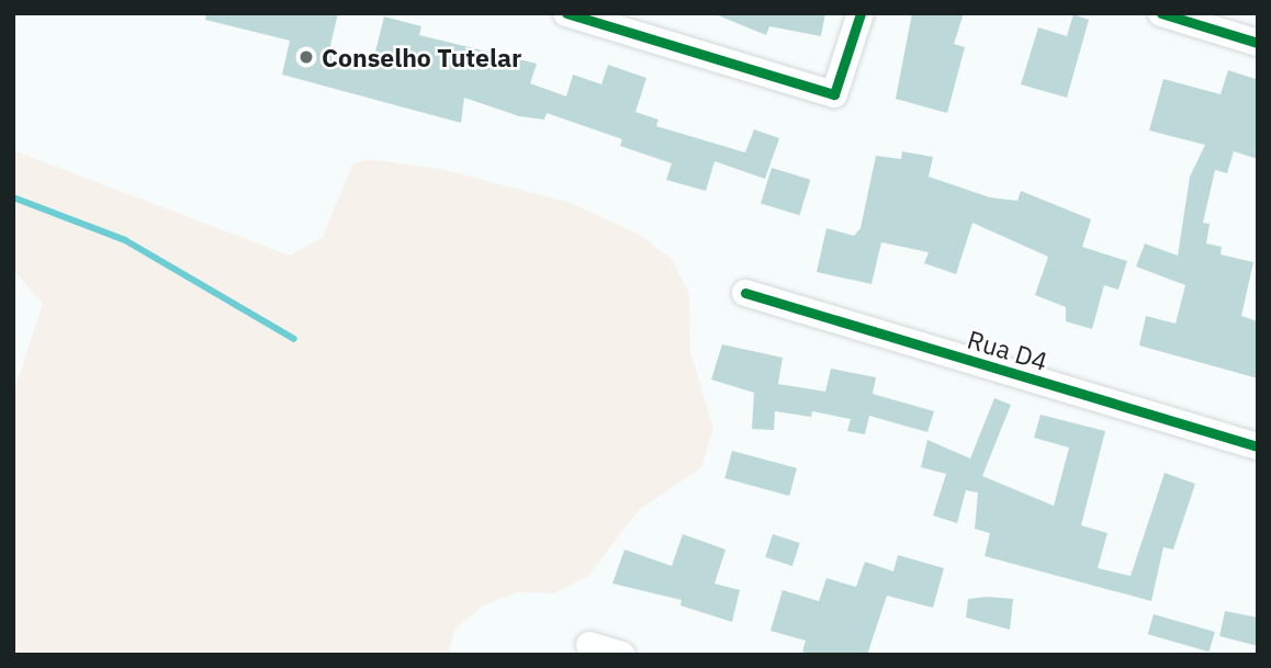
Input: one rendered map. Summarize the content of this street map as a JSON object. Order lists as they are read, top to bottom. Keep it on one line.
{"streets":{"street":["Rua D4"]},"places":["Conselho Tutelar"]}
